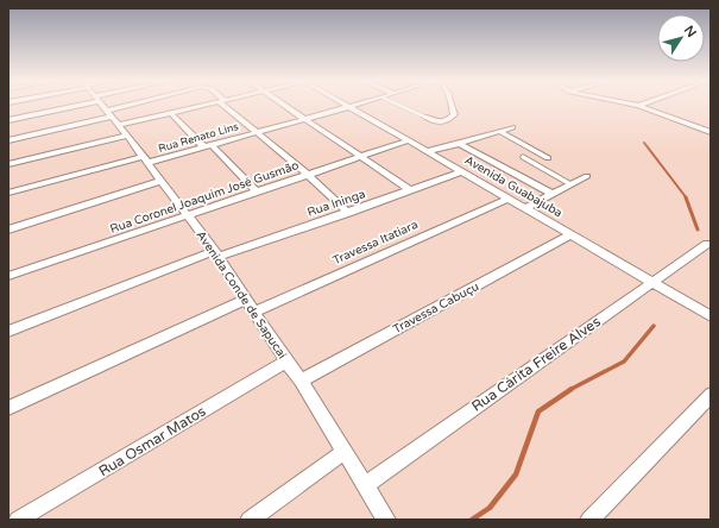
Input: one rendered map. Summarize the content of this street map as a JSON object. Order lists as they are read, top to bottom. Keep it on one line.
{"streets":{"street":["Rua Renato Lins","Avenida Guabajuba","Rua Coronel Joaquim José Gusmão","Rua Ininga","Travessa Itatiara","Avenida Conde de Sapucaí","Travessa Cabuçu","Rua Cárita Freire Alves","Rua Osmar Matos"]},"crossings":[["Rua Renato Lins","Avenida Guabajuba"],["Rua Renato Lins","Avenida Conde de Sapucaí"],["Avenida Guabajuba","Rua Coronel Joaquim José Gusmão"],["Avenida Guabajuba","Rua Ininga"],["Avenida Guabajuba","Travessa Itatiara"],["Avenida Guabajuba","Travessa Cabuçu"],["Avenida Guabajuba","Rua Cárita Freire Alves"],["Rua Coronel Joaquim José Gusmão","Avenida Conde de Sapucaí"],["Rua Ininga","Avenida Conde de Sapucaí"],["Travessa Itatiara","Avenida Conde de Sapucaí"],["Avenida Conde de Sapucaí","Travessa Cabuçu"],["Avenida Conde de Sapucaí","Rua Cárita Freire Alves"],["Avenida Conde de Sapucaí","Rua Osmar Matos"]],"north":"top right"}
